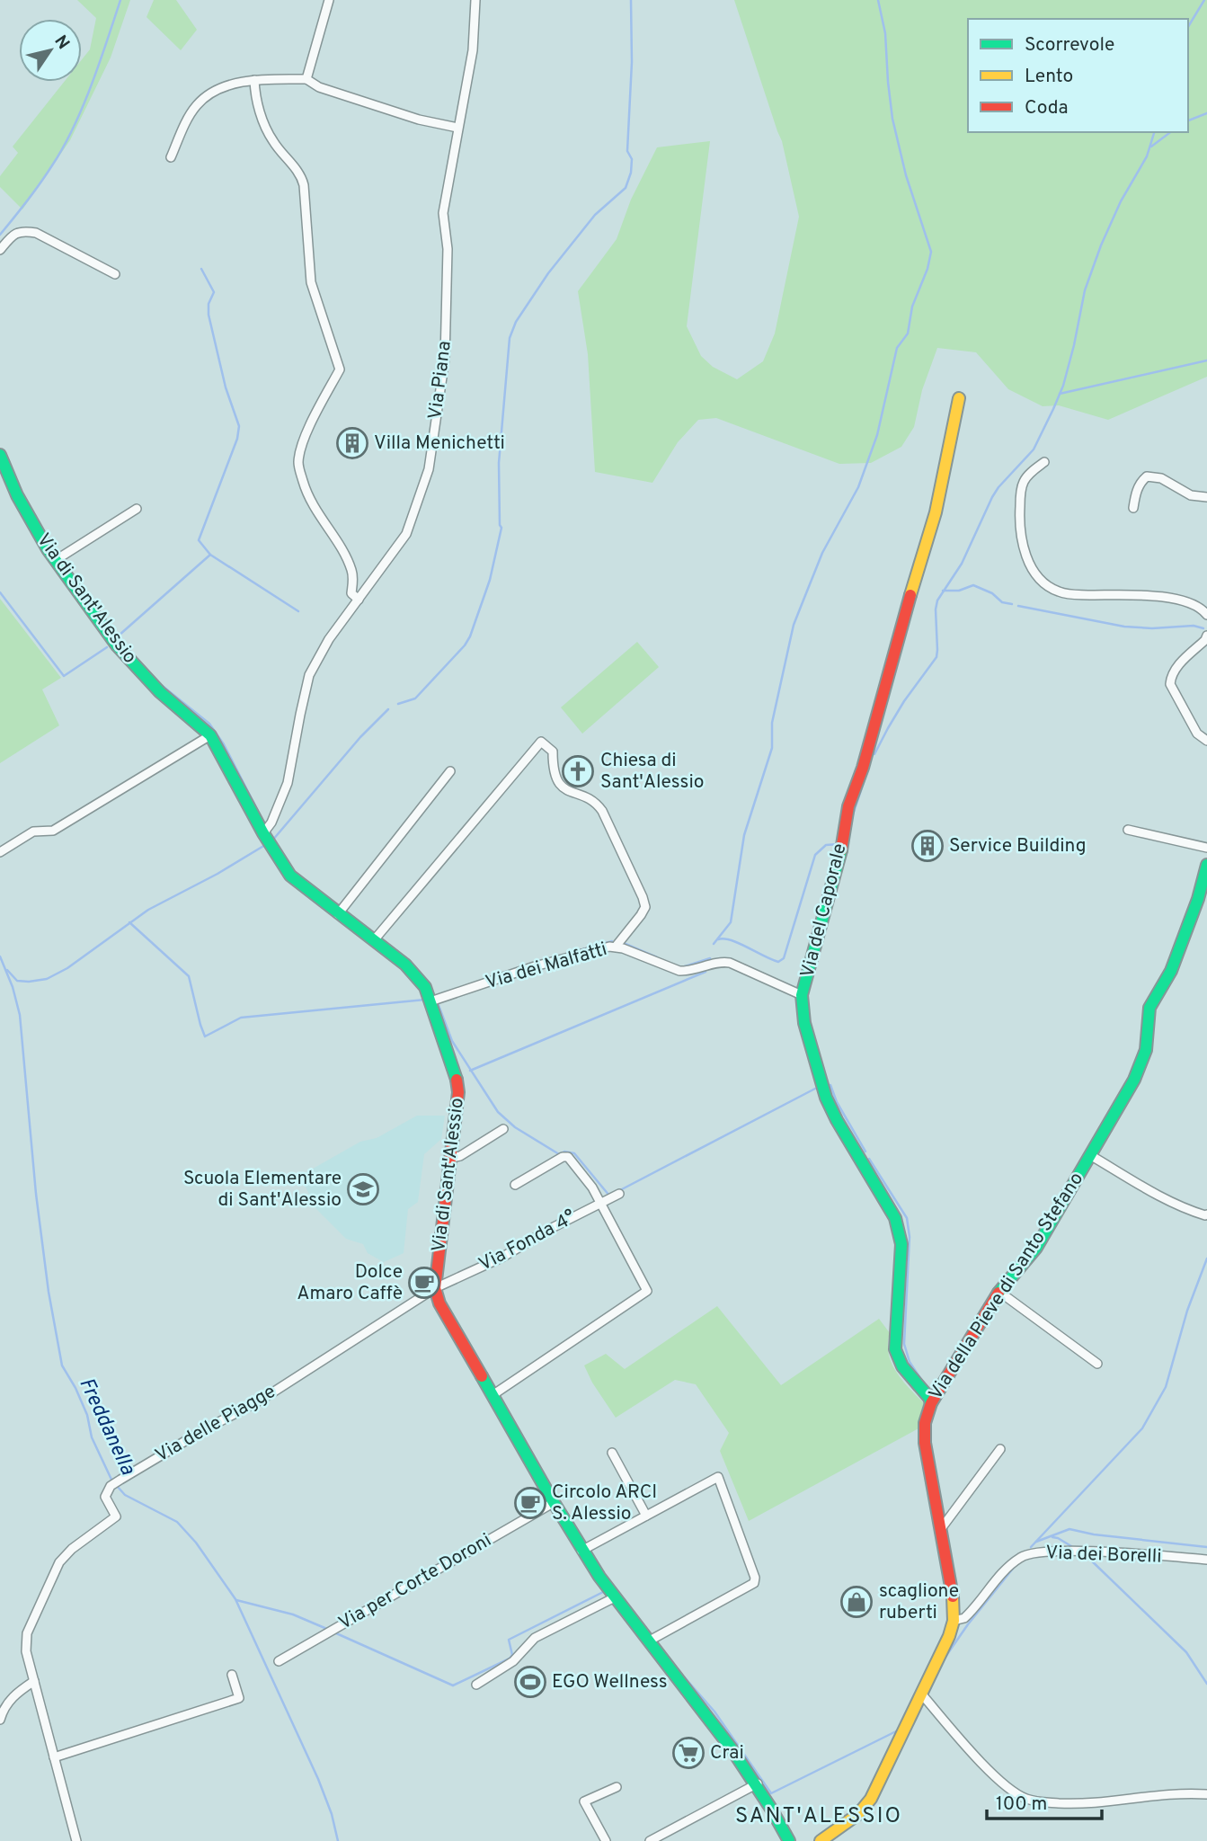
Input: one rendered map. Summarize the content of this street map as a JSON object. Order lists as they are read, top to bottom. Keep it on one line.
{"streets":{"street":["Via Piana","Via di Sant'Alessio","Via del Caporale","Via dei Malfatti","Via Fonda 4°","Via della Pieve di Santo Stefano","Via delle Piagge","Via dei Borelli","Via per Corte Doroni"]},"crossings":[["Via Piana","Via di Sant'Alessio"],["Via di Sant'Alessio","Via dei Malfatti"],["Via di Sant'Alessio","Via Fonda 4°"],["Via di Sant'Alessio","Via delle Piagge"],["Via del Caporale","Via dei Malfatti"],["Via del Caporale","Via della Pieve di Santo Stefano"],["Via Fonda 4°","Via delle Piagge"],["Via della Pieve di Santo Stefano","Via dei Borelli"]],"districts":["SANT'ALESSIO"],"water":["Freddanella"],"places":{"building":["Villa Menichetti","Service Building"],"church":["Chiesa di Sant'Alessio"],"school or university":["Scuola Elementare di Sant'Alessio"],"cafe":["Dolce Amaro Caffè","Circolo ARCI S. Alessio"],"shop":["scaglione ruberti"],"sports":["EGO Wellness"],"supermarket":["Crai"]},"legend":["Scorrevole","Lento","Coda"],"scale_bar":"100 m","north":"top right"}
